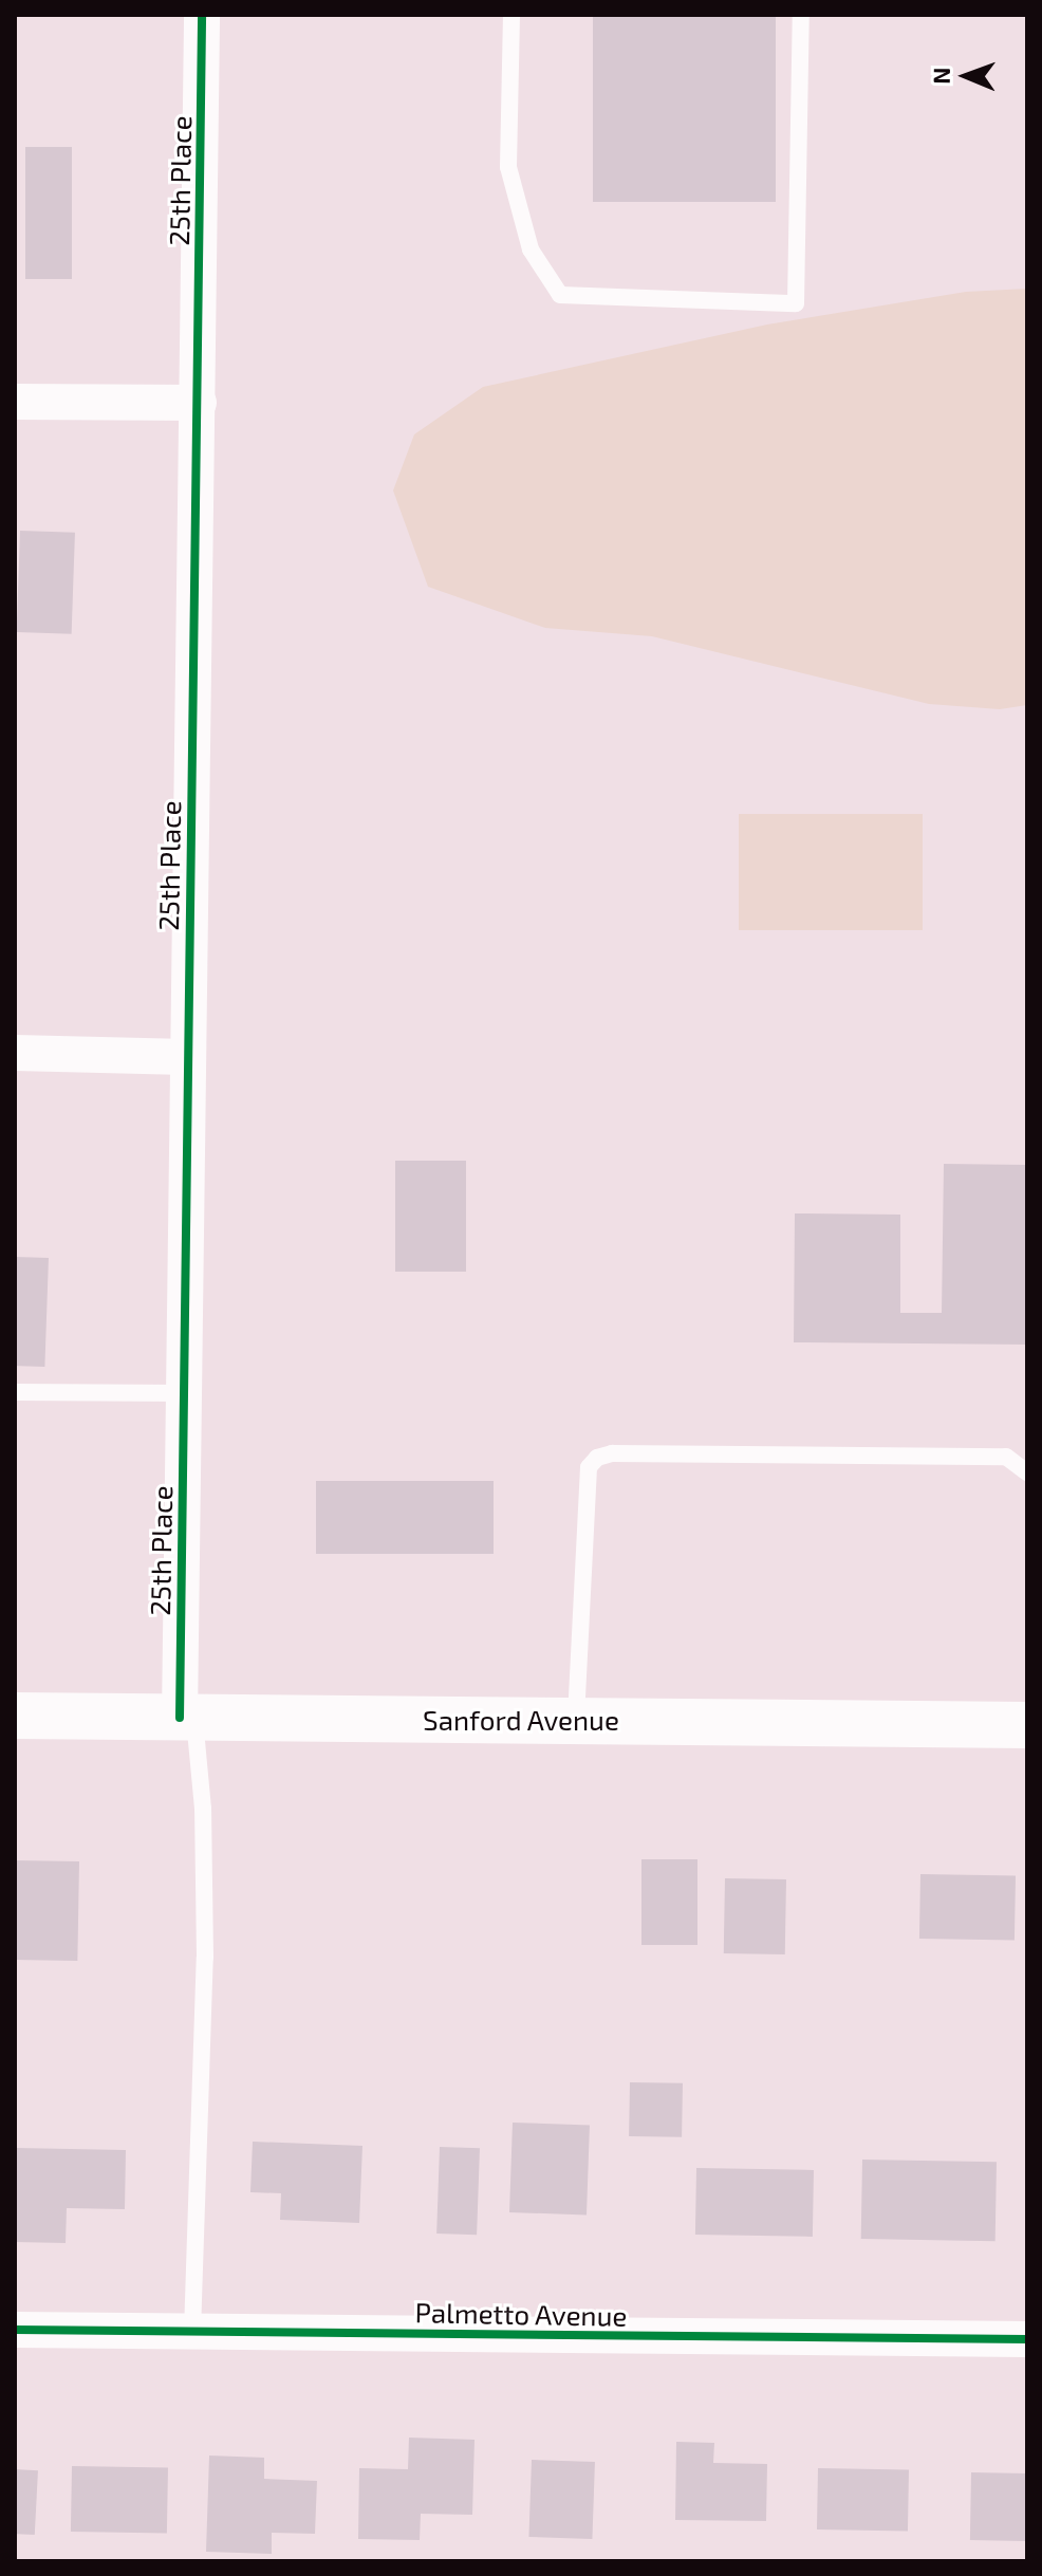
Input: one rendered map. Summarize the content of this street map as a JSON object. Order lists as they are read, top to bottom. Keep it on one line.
{"streets":{"main road":["Sanford Avenue"],"street":["25th Place","Palmetto Avenue"]},"crossings":[["25th Place","Sanford Avenue"]],"north":"left"}
